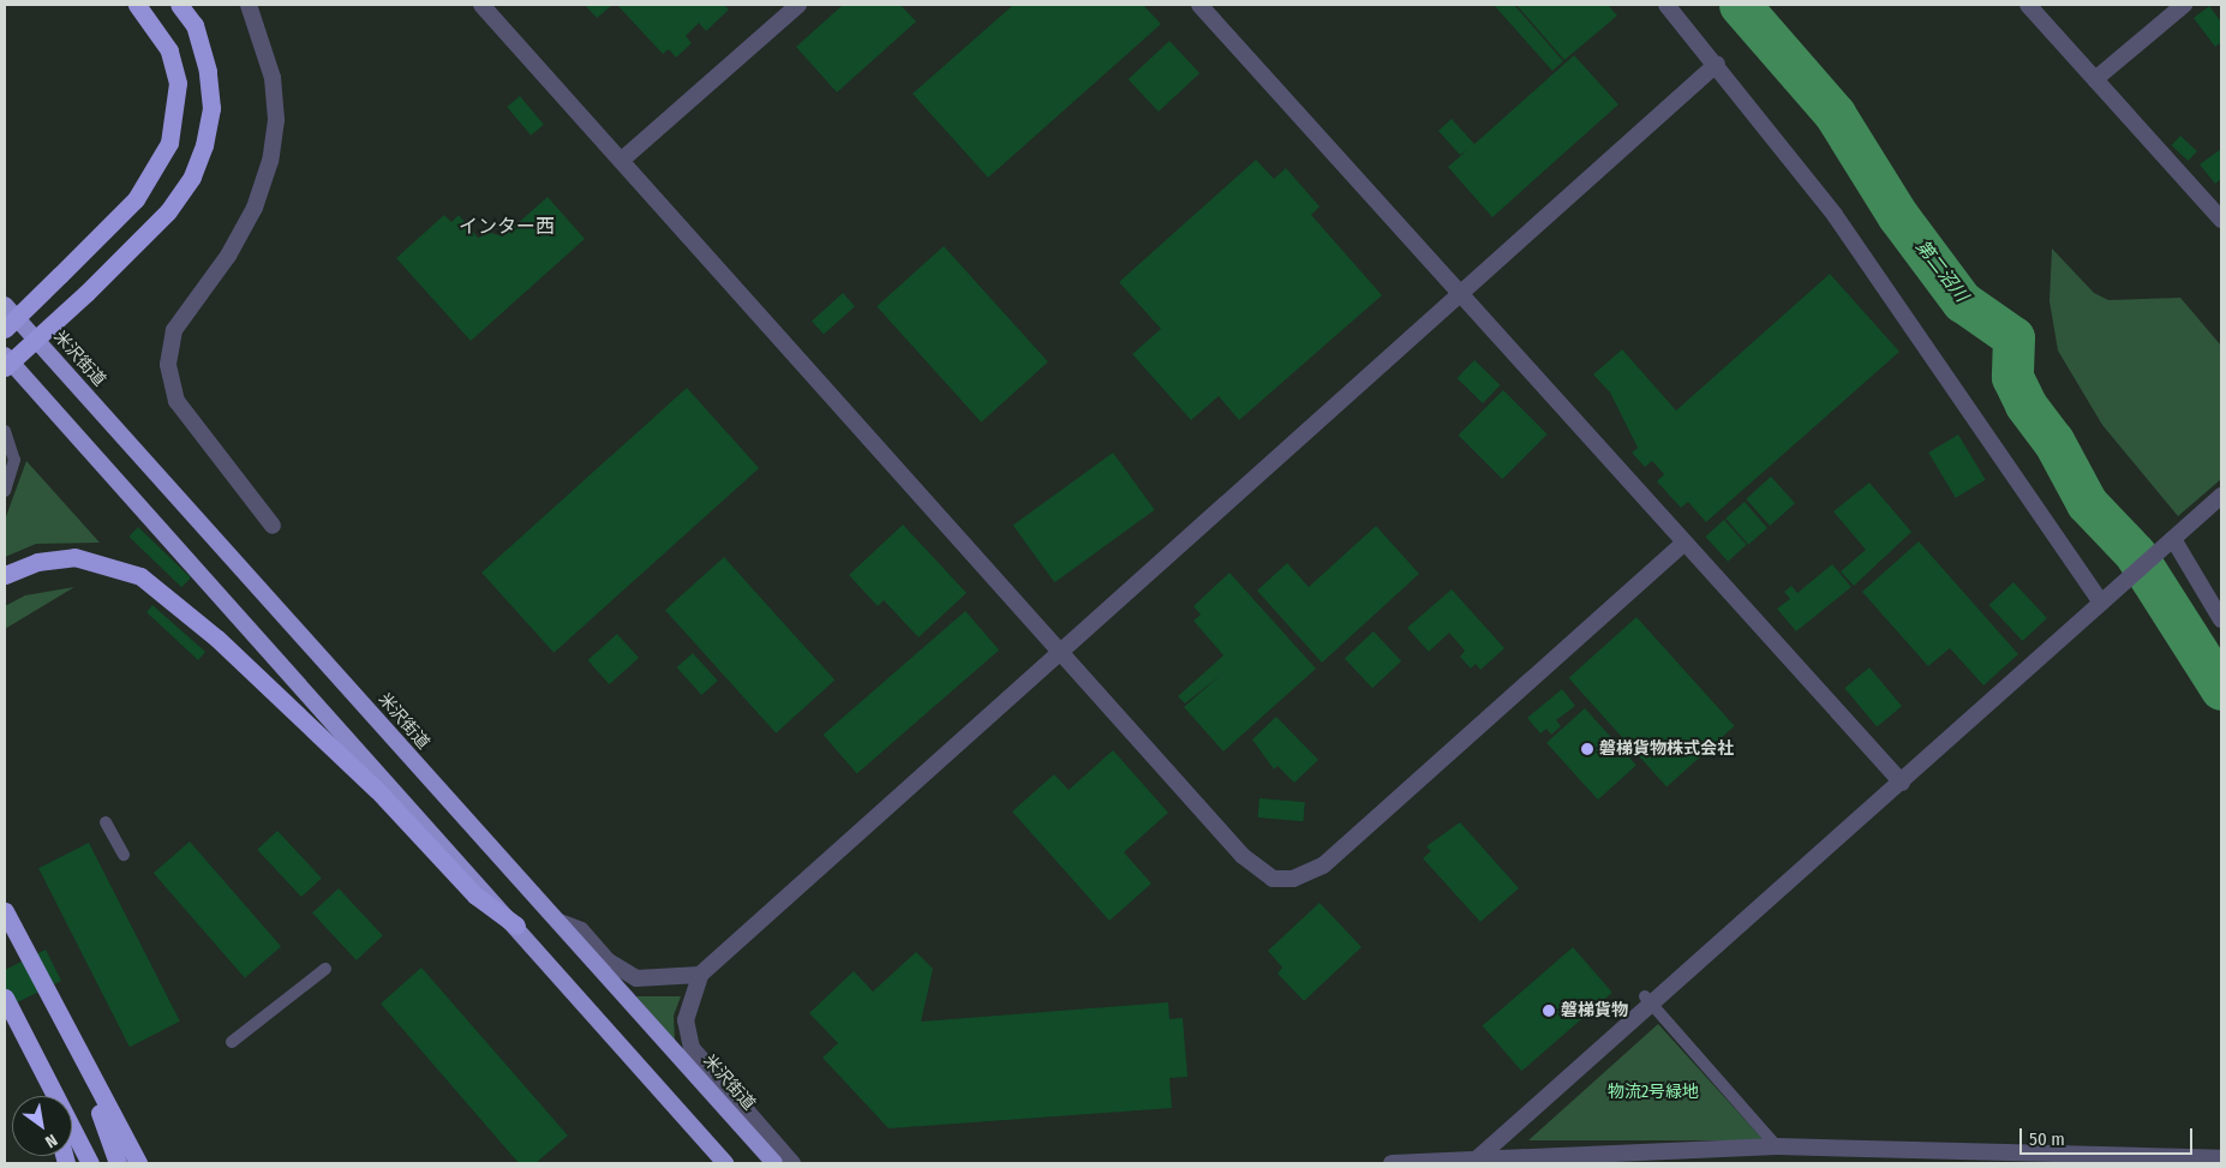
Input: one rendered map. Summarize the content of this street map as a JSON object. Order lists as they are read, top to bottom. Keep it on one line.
{"streets":{"highway":["米沢街道"]},"districts":["インター西"],"water":["第二沼川"],"parks":["物流2号緑地"],"places":["磐梯貨物株式会社","磐梯貨物"],"scale_bar":"50 m","north":"bottom right"}
